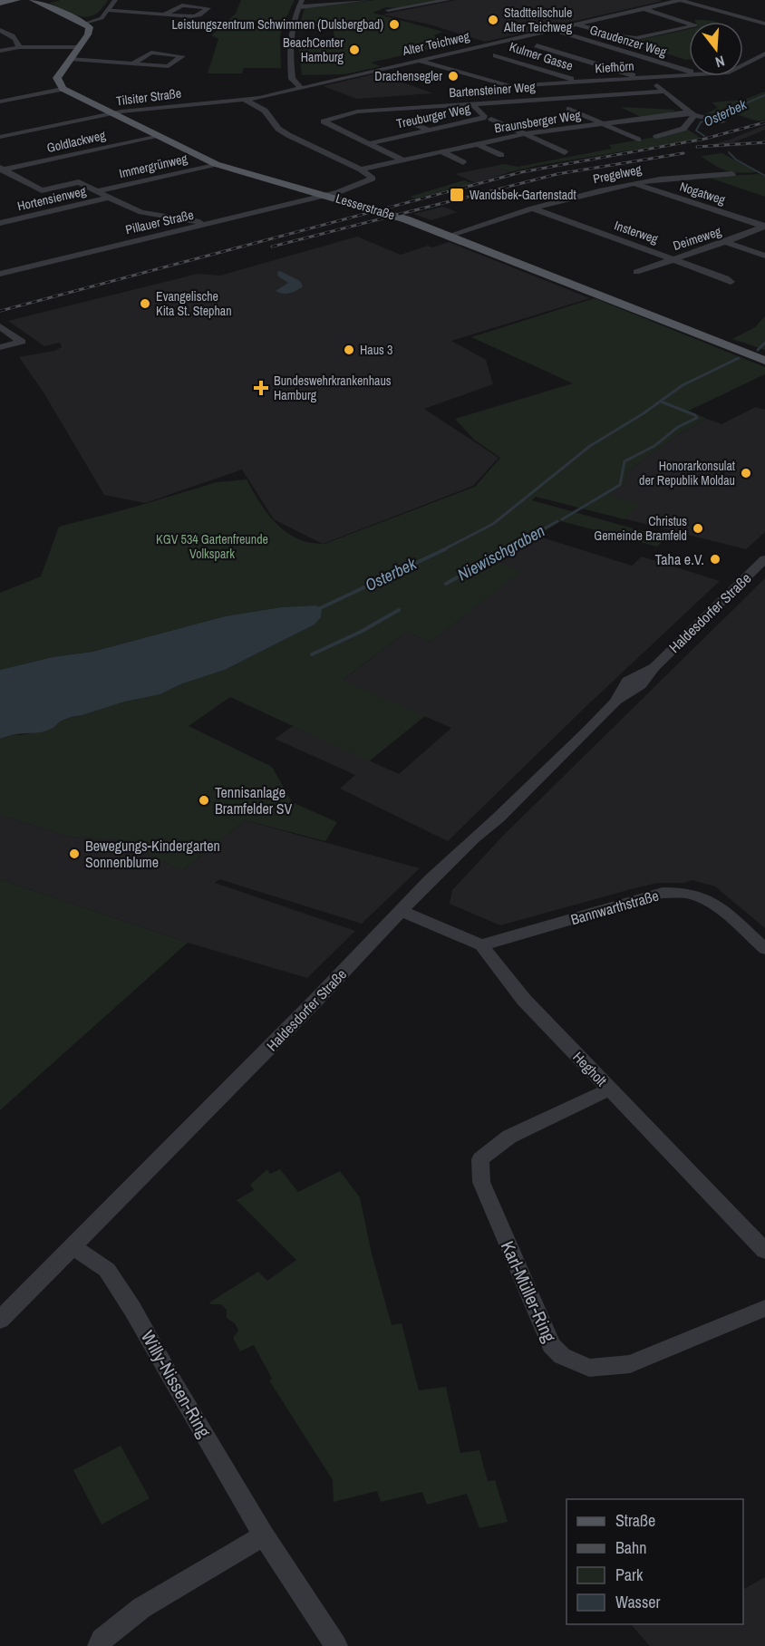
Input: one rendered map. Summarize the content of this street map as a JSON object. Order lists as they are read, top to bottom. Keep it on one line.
{"streets":{"main road":["Lesserstraße"],"street":["Graudenzer Weg","Alter Teichweg","Kulmer Gasse","Kiefhörn","Bartensteiner Weg","Tilsiter Straße","Treuburger Weg","Braunsberger Weg","Goldlackweg","Immergrünweg","Pregelweg","Nogatweg","Hortensienweg","Pillauer Straße","Insterweg","Deimeweg","Haldesdorfer Straße","Bannwarthstraße","Hegholt","Karl-Müller-Ring","Willy-Nissen-Ring"]},"crossings":[["Graudenzer Weg","Alter Teichweg"],["Alter Teichweg","Kiefhörn"],["Alter Teichweg","Tilsiter Straße"],["Kulmer Gasse","Kiefhörn"],["Bartensteiner Weg","Treuburger Weg"],["Tilsiter Straße","Lesserstraße"],["Braunsberger Weg","Pillauer Straße"],["Goldlackweg","Lesserstraße"],["Immergrünweg","Lesserstraße"],["Pregelweg","Nogatweg"],["Pregelweg","Lesserstraße"],["Pregelweg","Insterweg"],["Nogatweg","Deimeweg"],["Lesserstraße","Pillauer Straße"],["Insterweg","Deimeweg"],["Haldesdorfer Straße","Hegholt"],["Haldesdorfer Straße","Willy-Nissen-Ring"],["Bannwarthstraße","Hegholt"],["Hegholt","Karl-Müller-Ring"]],"water":["Osterbek","Niewischgraben"],"parks":["KGV 534 Gartenfreunde Volkspark"],"places":{"other":["Stadtteilschule Alter Teichweg","Leistungszentrum Schwimmen (Dulsbergbad)","BeachCenter Hamburg","Drachensegler","Evangelische Kita St. Stephan","Haus 3","Honorarkonsulat der Republik Moldau","Christus Gemeinde Bramfeld","Taha e.V.","Tennisanlage Bramfelder SV","Bewegungs-Kindergarten Sonnenblume"],"transit":["Wandsbek-Gartenstadt"],"health":["Bundeswehrkrankenhaus Hamburg"]},"legend":["Straße","Bahn","Park","Wasser"],"north":"bottom"}
